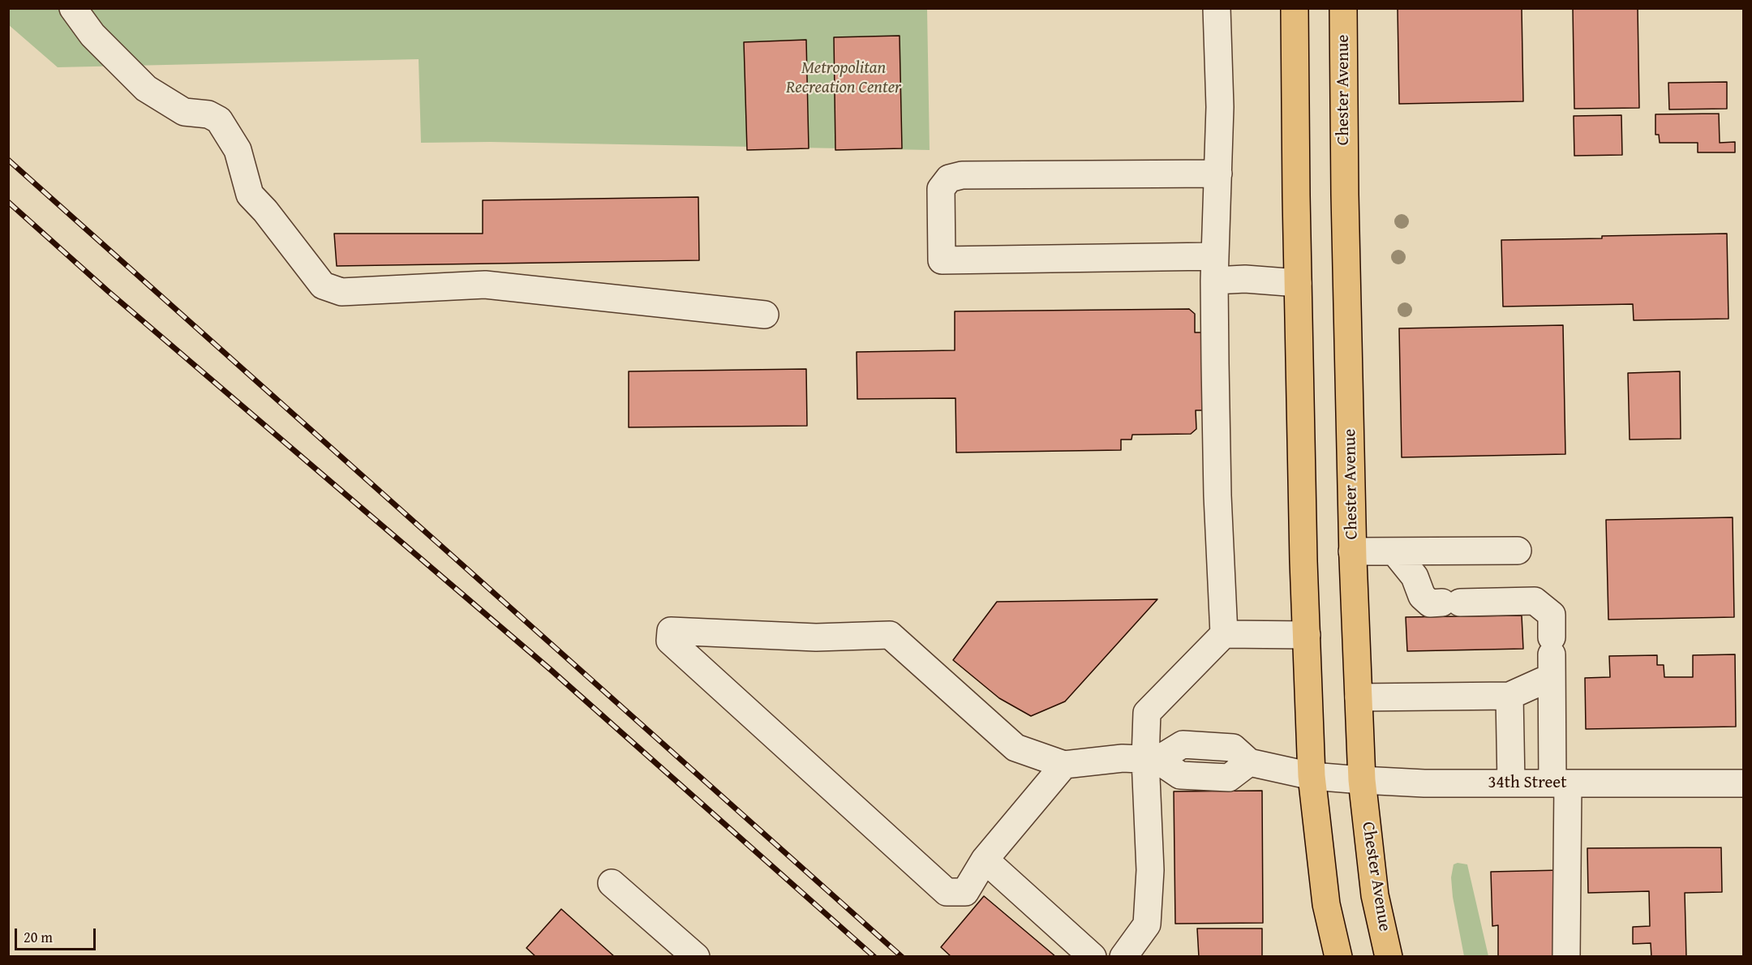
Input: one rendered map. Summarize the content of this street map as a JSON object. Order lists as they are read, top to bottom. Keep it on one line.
{"streets":{"main road":["Chester Avenue"],"street":["34th Street"]},"crossings":[["Chester Avenue","34th Street"]],"parks":["Metropolitan Recreation Center"],"scale_bar":"20 m"}
